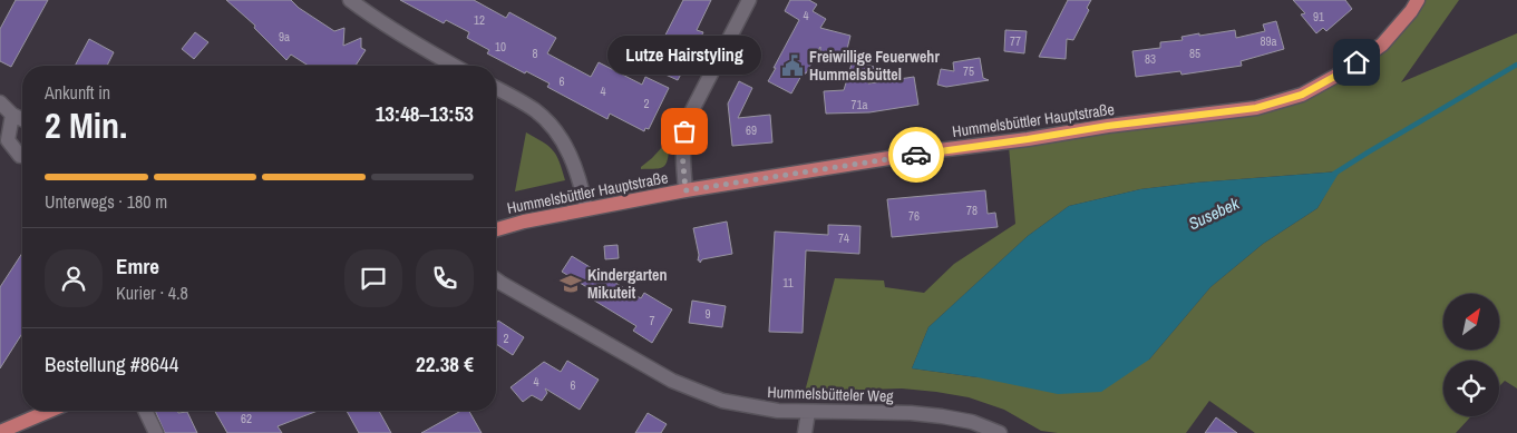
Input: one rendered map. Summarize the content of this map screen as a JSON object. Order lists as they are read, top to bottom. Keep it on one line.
{"streets":{"main road":["Hummelsbüttler Hauptstraße"],"street":["Hummelsbütteler Weg"]},"water":["Susebek"],"places":{"public building":["Freiwillige Feuerwehr Hummelsbüttel"],"other":["Lutze Hairstyling"],"school or university":["Kindergarten Mikuteit"]},"house_numbers":["4","91","12","9a","77","89a","10","8","85","83","75","6","4","2","71a","69","78","76","74","11","9","7","2","4","6","62"],"north":"top right","page":{"bubble":"Lutze Hairstyling","heading":["2 Min.","Ankunft in","13:48–13:53"],"panel":["Emre","Kurier · 4.8","Bestellung #8644","22.38 €"],"bar":"Unterwegs · 180 m"}}
